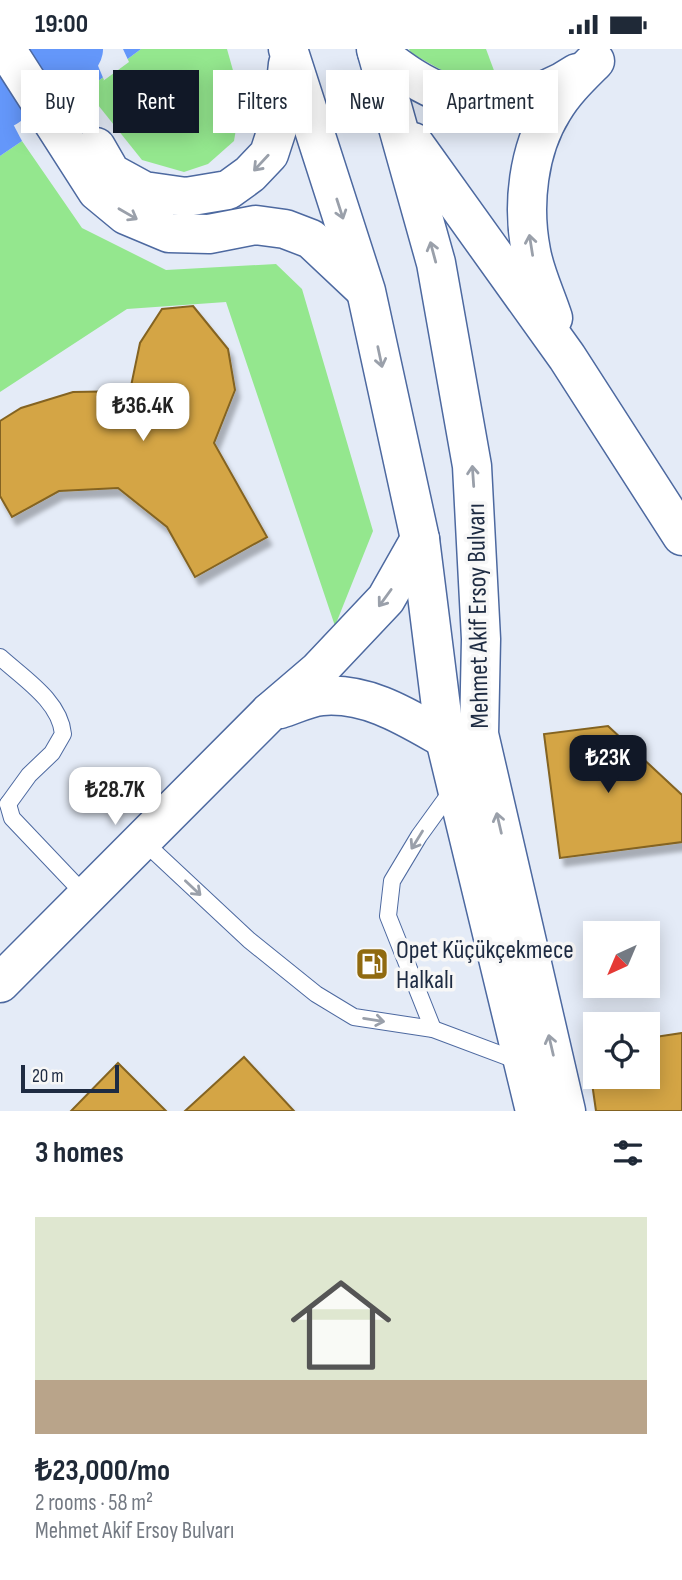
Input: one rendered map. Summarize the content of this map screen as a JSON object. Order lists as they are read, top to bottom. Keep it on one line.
{"streets":{"main road":["Mehmet Akif Ersoy Bulvarı"]},"places":{"fuel station":["Opet Küçükçekmece Halkalı"]},"scale_bar":"20 m","north":"bottom left","page":{"status":"19:00","chip":["Buy","Rent","Filters","New","Apartment"],"price":["₺36.4K","₺23K","₺28.7K"],"scale":"20 m","heading":"3 homes","list":[{"name":"₺23,000/mo","note":"2 rooms · 58 m² · Mehmet Akif Ersoy Bulvarı"}]}}
